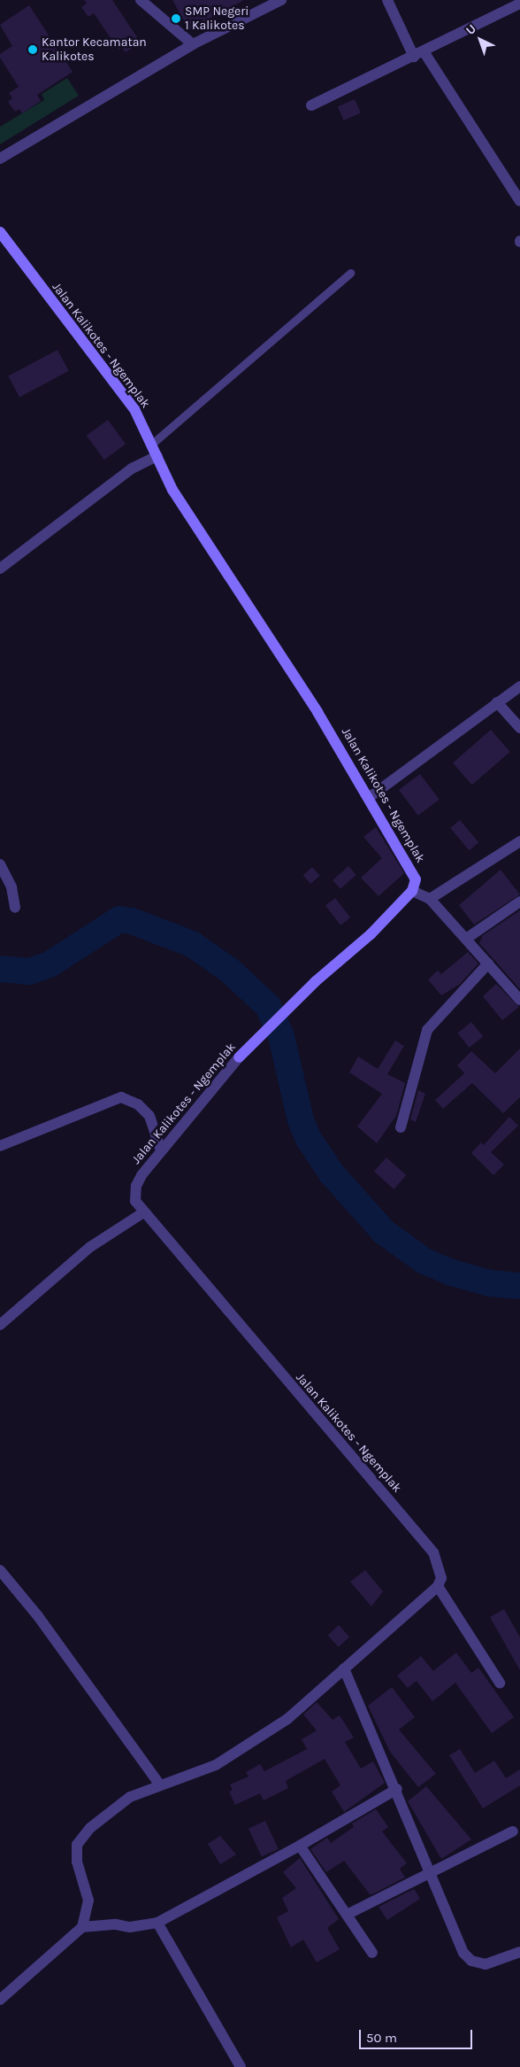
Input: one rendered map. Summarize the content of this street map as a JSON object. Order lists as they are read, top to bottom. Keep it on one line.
{"streets":{"main road":["Jalan Kalikotes - Ngemplak"]},"places":["SMP Negeri 1 Kalikotes","Kantor Kecamatan Kalikotes"],"scale_bar":"50 m","north":"top left"}
